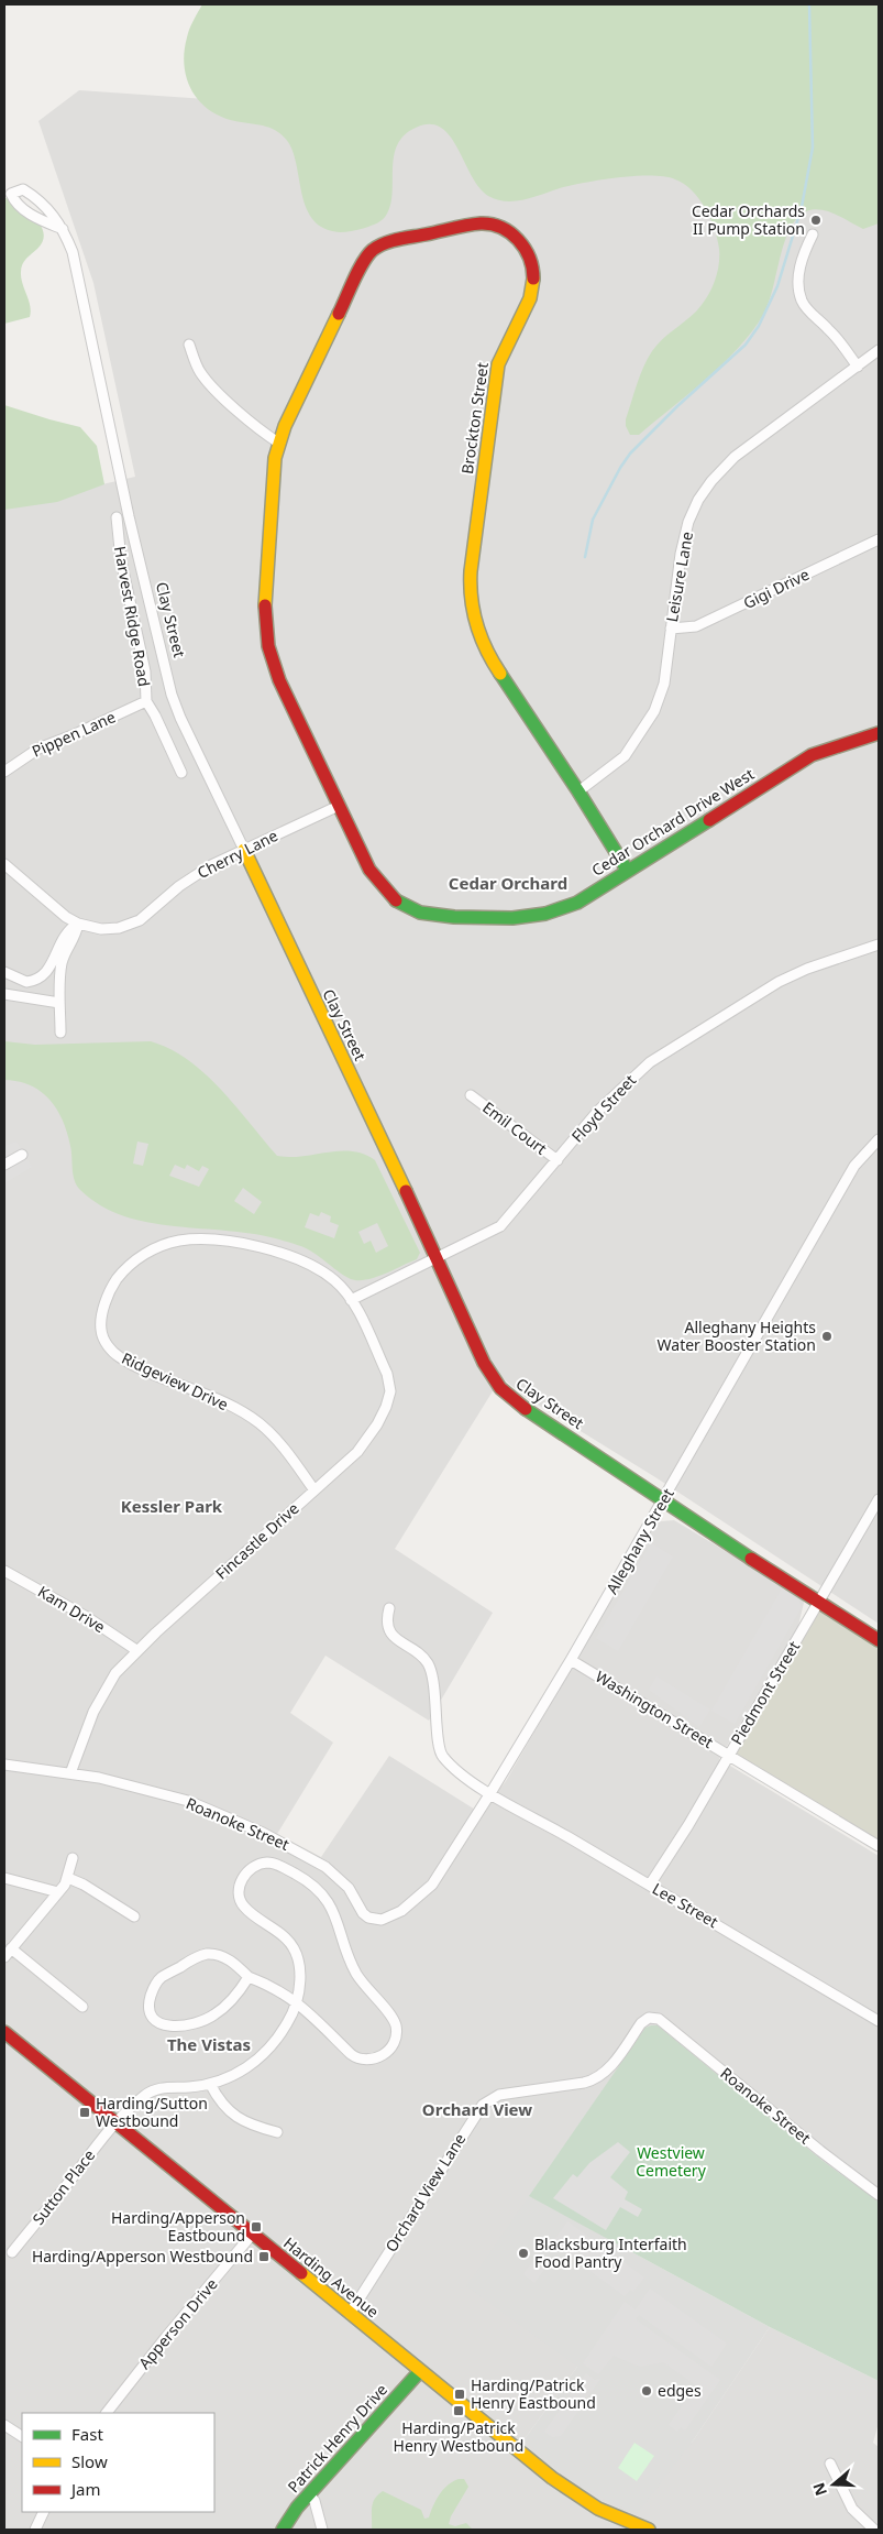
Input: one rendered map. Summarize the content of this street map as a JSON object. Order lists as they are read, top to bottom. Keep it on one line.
{"streets":{"street":["Brockton Street","Leisure Lane","Gigi Drive","Harvest Ridge Road","Clay Street","Pippen Lane","Cedar Orchard Drive West","Cherry Lane","Floyd Street","Emil Court","Ridgeview Drive","Fincastle Drive","Alleghany Street","Kam Drive","Piedmont Street","Washington Street","Roanoke Street","Lee Street","Sutton Place","Orchard View Lane","Harding Avenue","Apperson Drive","Patrick Henry Drive"]},"crossings":[["Brockton Street","Leisure Lane"],["Brockton Street","Cedar Orchard Drive West"],["Brockton Street","Cherry Lane"],["Leisure Lane","Gigi Drive"],["Harvest Ridge Road","Pippen Lane"],["Clay Street","Cherry Lane"],["Clay Street","Floyd Street"],["Clay Street","Alleghany Street"],["Clay Street","Piedmont Street"],["Cedar Orchard Drive West","Cherry Lane"],["Floyd Street","Emil Court"],["Floyd Street","Ridgeview Drive"],["Floyd Street","Fincastle Drive"],["Ridgeview Drive","Fincastle Drive"],["Fincastle Drive","Kam Drive"],["Fincastle Drive","Roanoke Street"],["Alleghany Street","Washington Street"],["Alleghany Street","Roanoke Street"],["Alleghany Street","Lee Street"],["Piedmont Street","Washington Street"],["Piedmont Street","Lee Street"],["Roanoke Street","Orchard View Lane"],["Sutton Place","Harding Avenue"],["Orchard View Lane","Harding Avenue"],["Harding Avenue","Apperson Drive"],["Harding Avenue","Patrick Henry Drive"]],"districts":["Cedar Orchard","Kessler Park","The Vistas","Orchard View"],"parks":["Westview Cemetery"],"places":{"other":["Cedar Orchards II Pump Station","Alleghany Heights Water Booster Station","Blacksburg Interfaith Food Pantry","edges"],"transit":["Harding/Sutton Westbound","Harding/Apperson Eastbound","Harding/Apperson Westbound","Harding/Patrick Henry Eastbound","Harding/Patrick Henry Westbound"]},"legend":["Fast","Slow","Jam"],"north":"left"}
